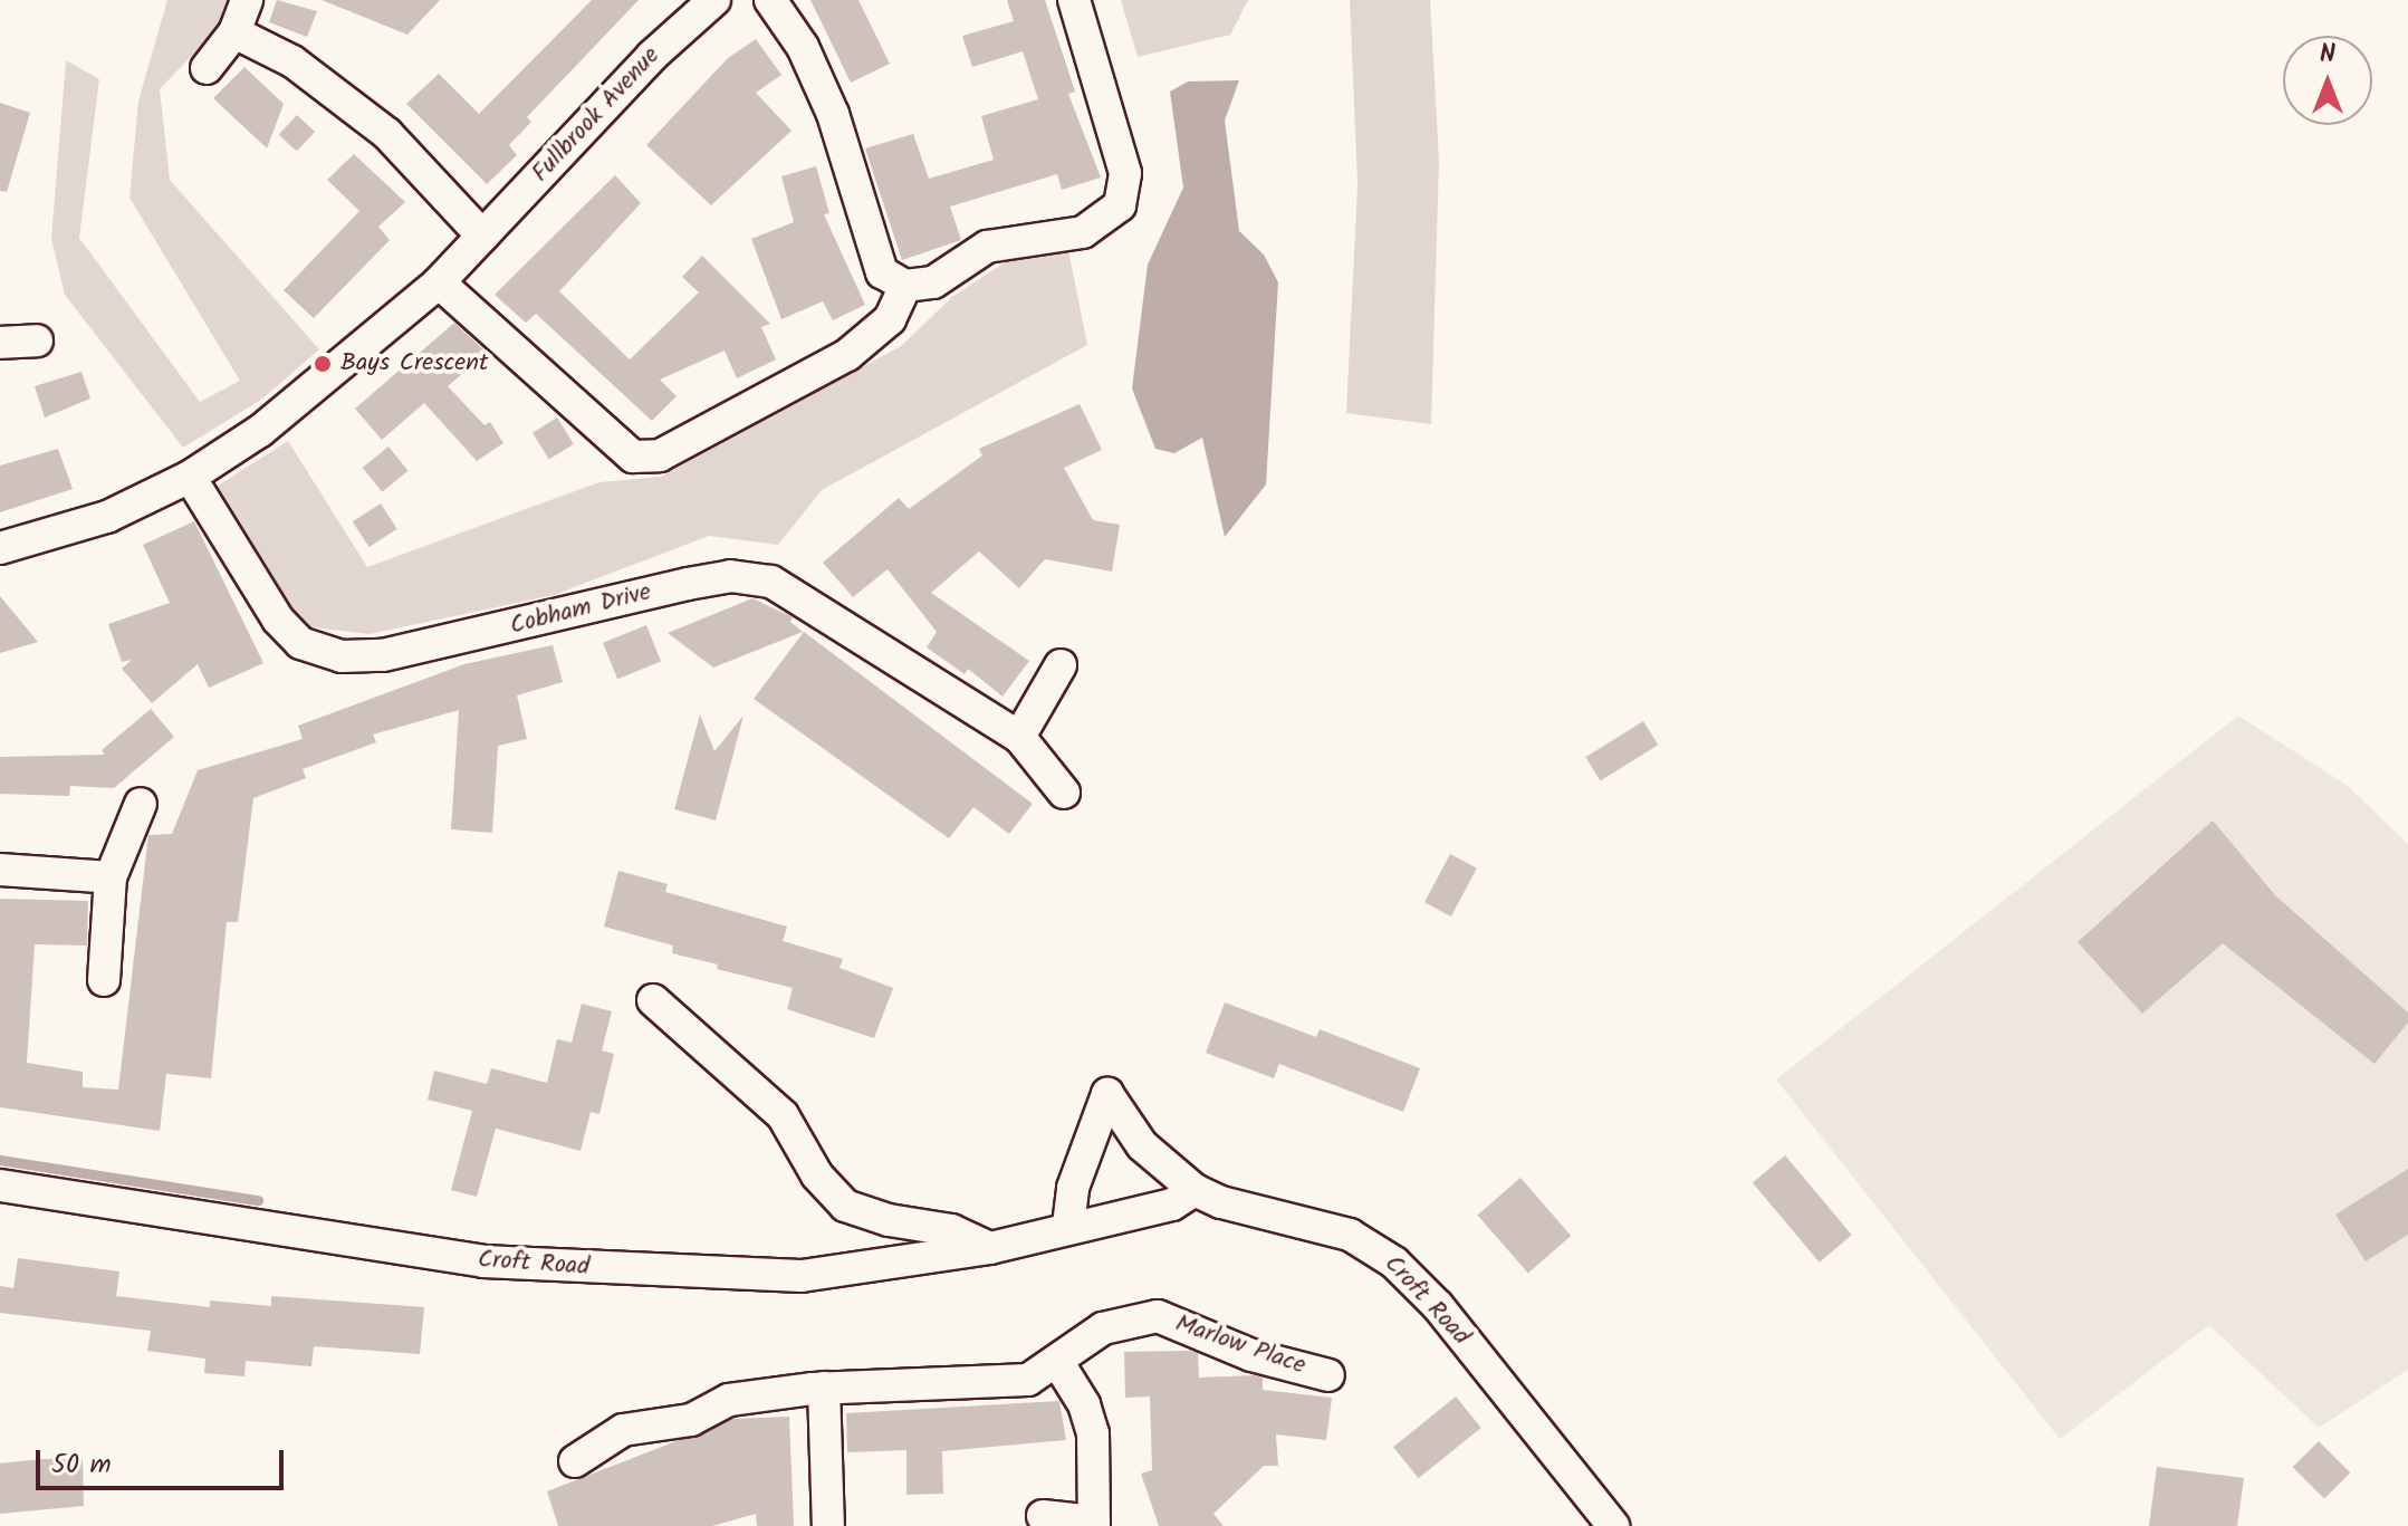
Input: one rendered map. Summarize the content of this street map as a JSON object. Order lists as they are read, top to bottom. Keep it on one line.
{"streets":{"street":["Fullbrook Avenue","Cobham Drive","Croft Road","Marlow Place"]},"crossings":[["Fullbrook Avenue","Cobham Drive"]],"places":["Bays Crescent"],"scale_bar":"50 m","north":"top"}
